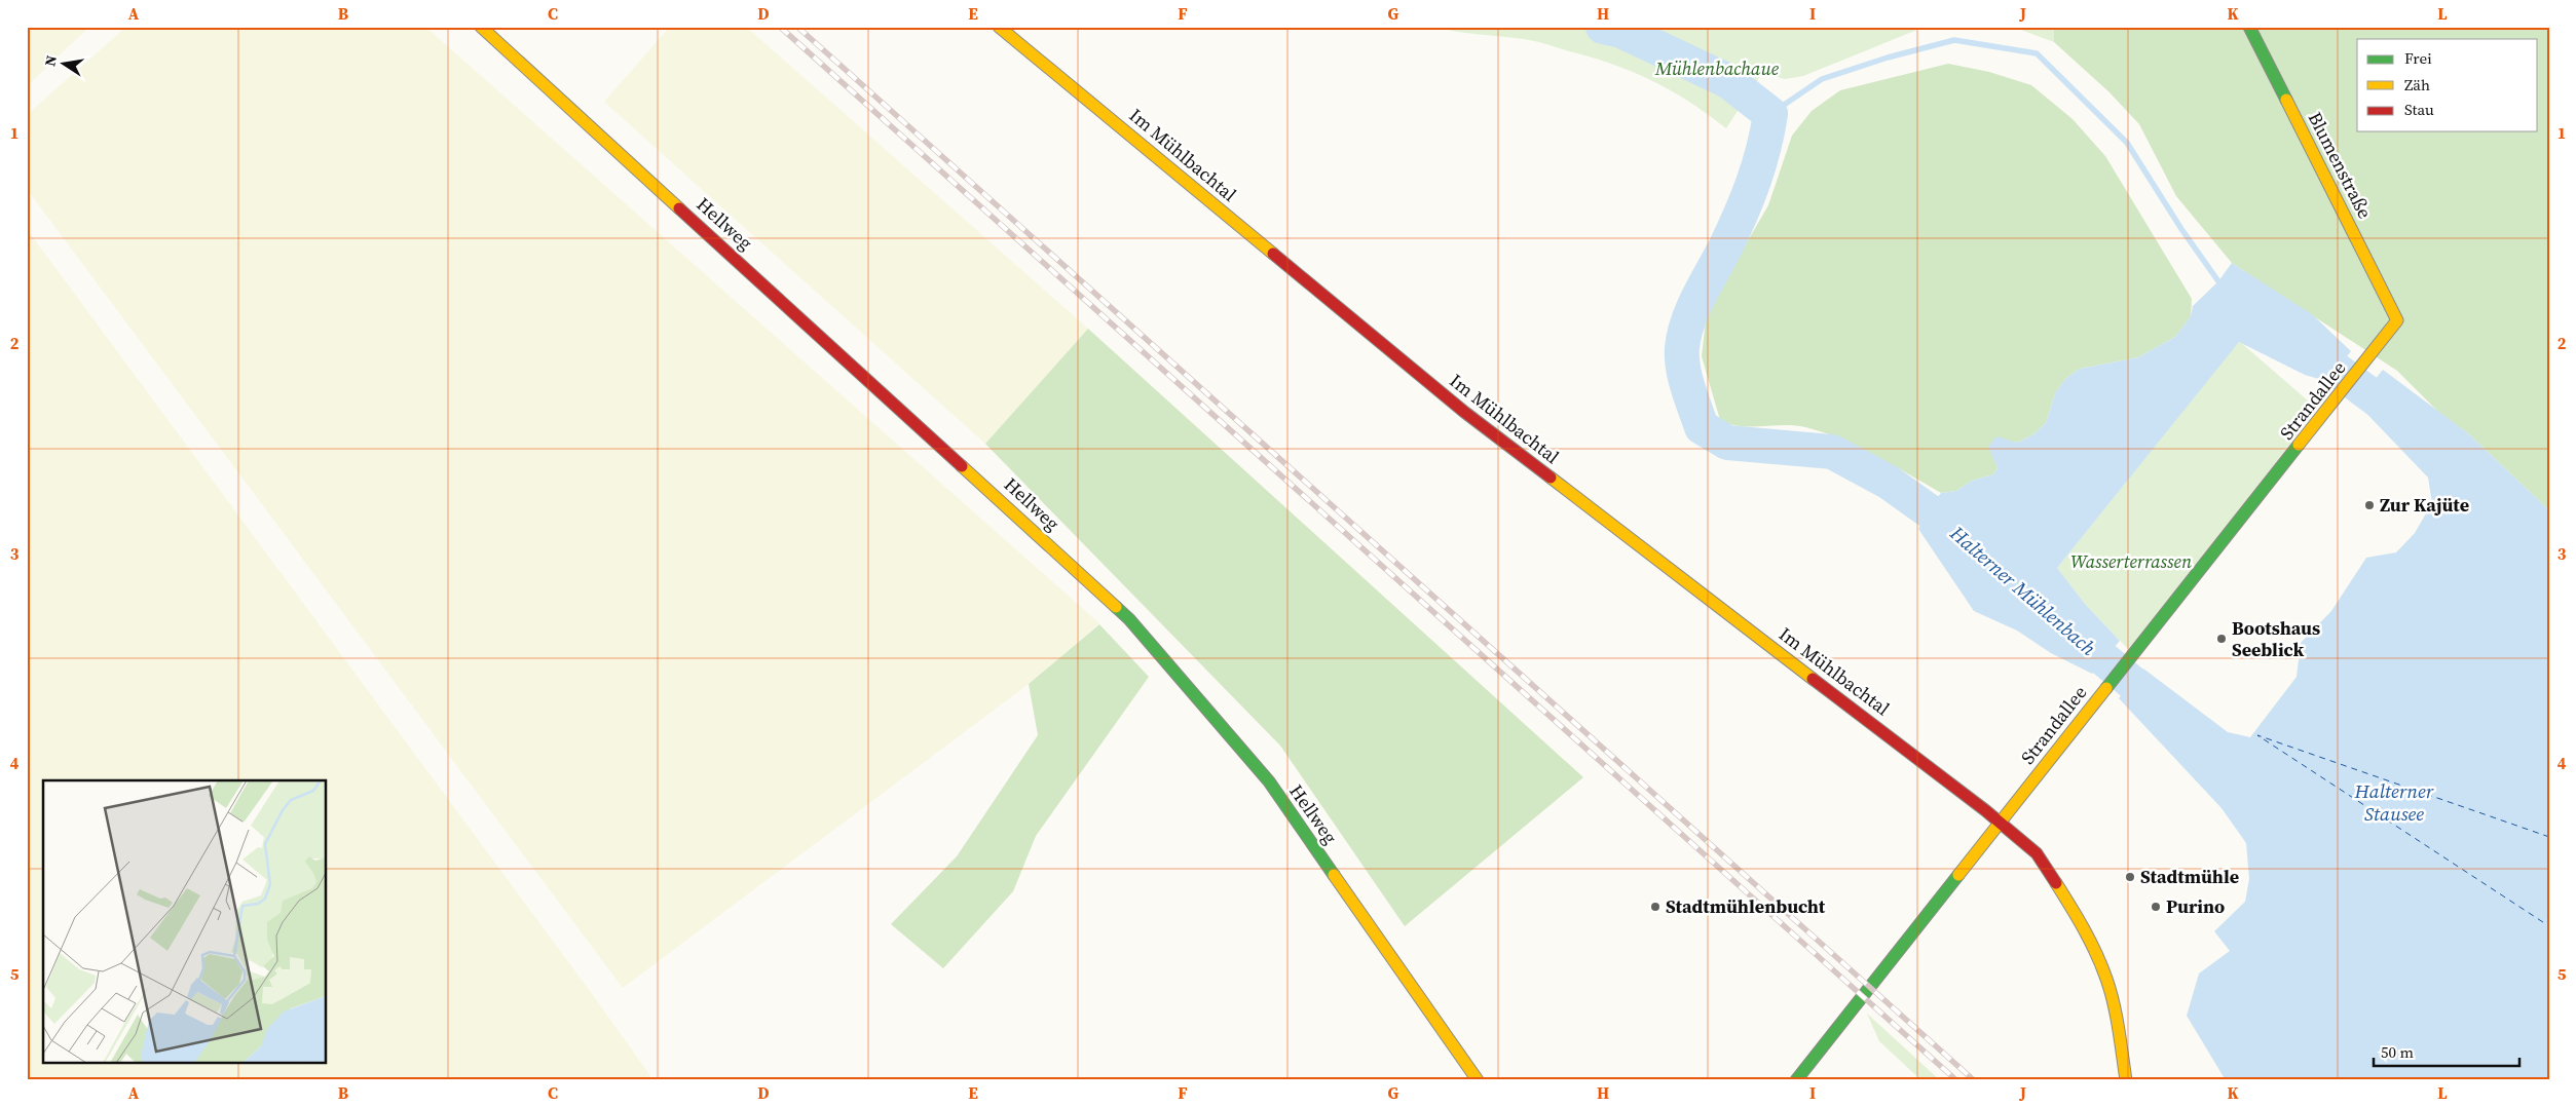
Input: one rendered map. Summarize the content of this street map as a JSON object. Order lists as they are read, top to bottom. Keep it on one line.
{"streets":{"street":["Im Mühlbachtal","Blumenstraße","Hellweg","Strandallee"]},"crossings":[["Im Mühlbachtal","Strandallee"],["Blumenstraße","Strandallee"]],"water":["Halterner Mühlenbach","Halterner Stausee"],"parks":["Mühlenbachaue","Wasserterrassen"],"places":["Zur Kajüte","Bootshaus Seeblick","Stadtmühle","Stadtmühlenbucht","Purino"],"legend":["Frei","Zäh","Stau"],"scale_bar":"50 m","north":"left","grid":{"columns":["A","B","C","D","E","F","G","H","I","J","K","L"],"rows":["1","2","3","4","5"]}}
